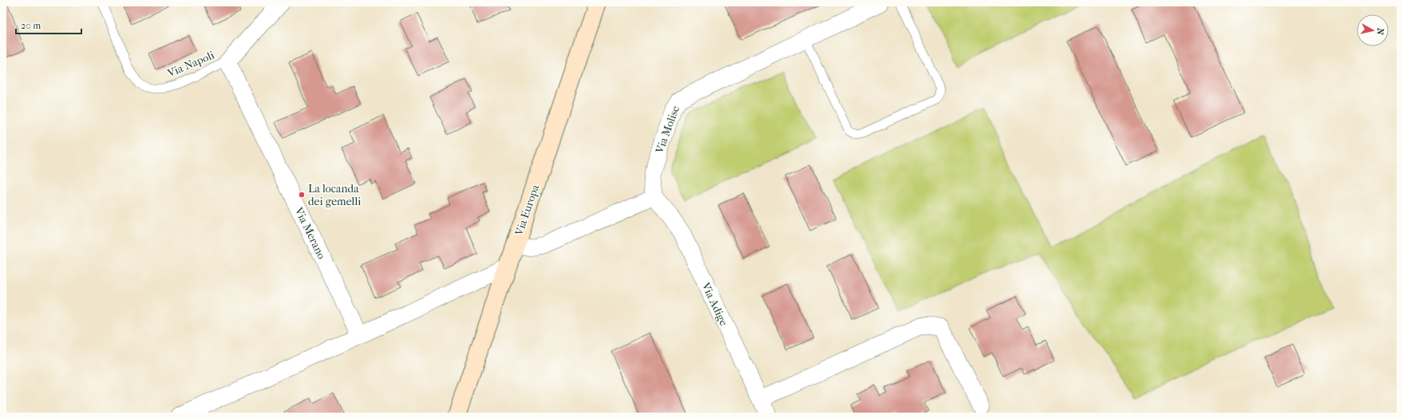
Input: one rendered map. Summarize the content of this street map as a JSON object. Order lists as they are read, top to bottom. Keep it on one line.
{"streets":{"street":["Via Molise","Via Europa","Via Merano","Via Adige"],"lane":["Via Napoli"]},"crossings":[["Via Napoli","Via Merano"],["Via Molise","Via Adige"]],"places":["La locanda dei gemelli"],"scale_bar":"20 m","north":"right"}
